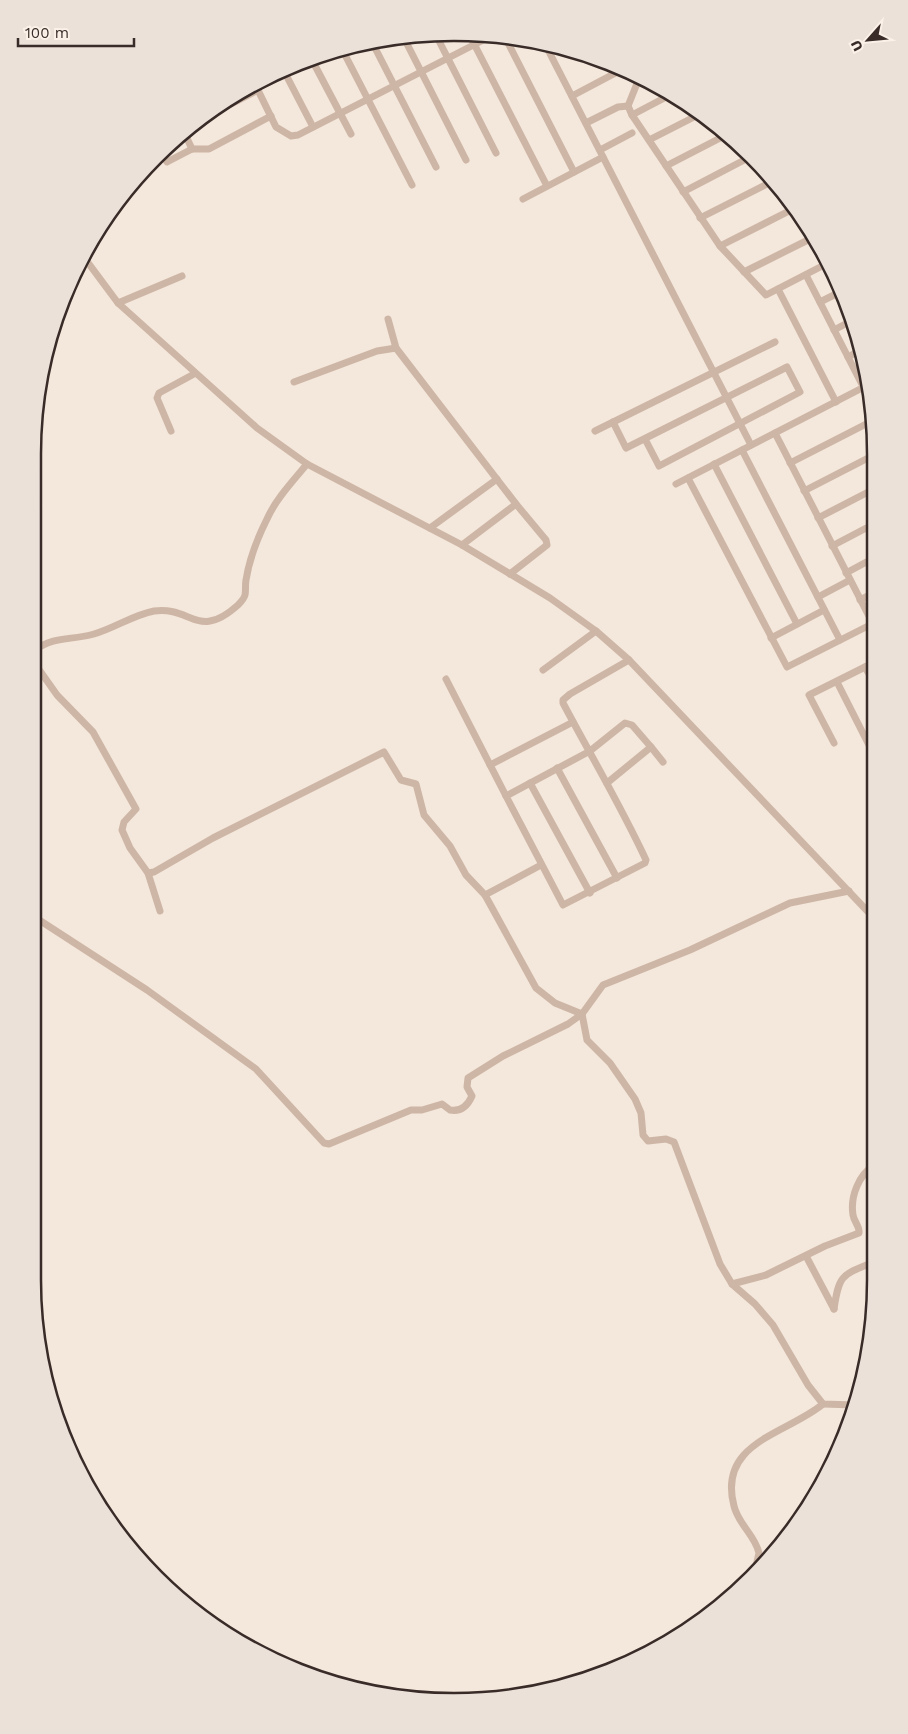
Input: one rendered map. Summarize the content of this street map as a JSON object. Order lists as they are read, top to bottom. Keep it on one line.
{"scale_bar":"100 m","north":"bottom left"}
